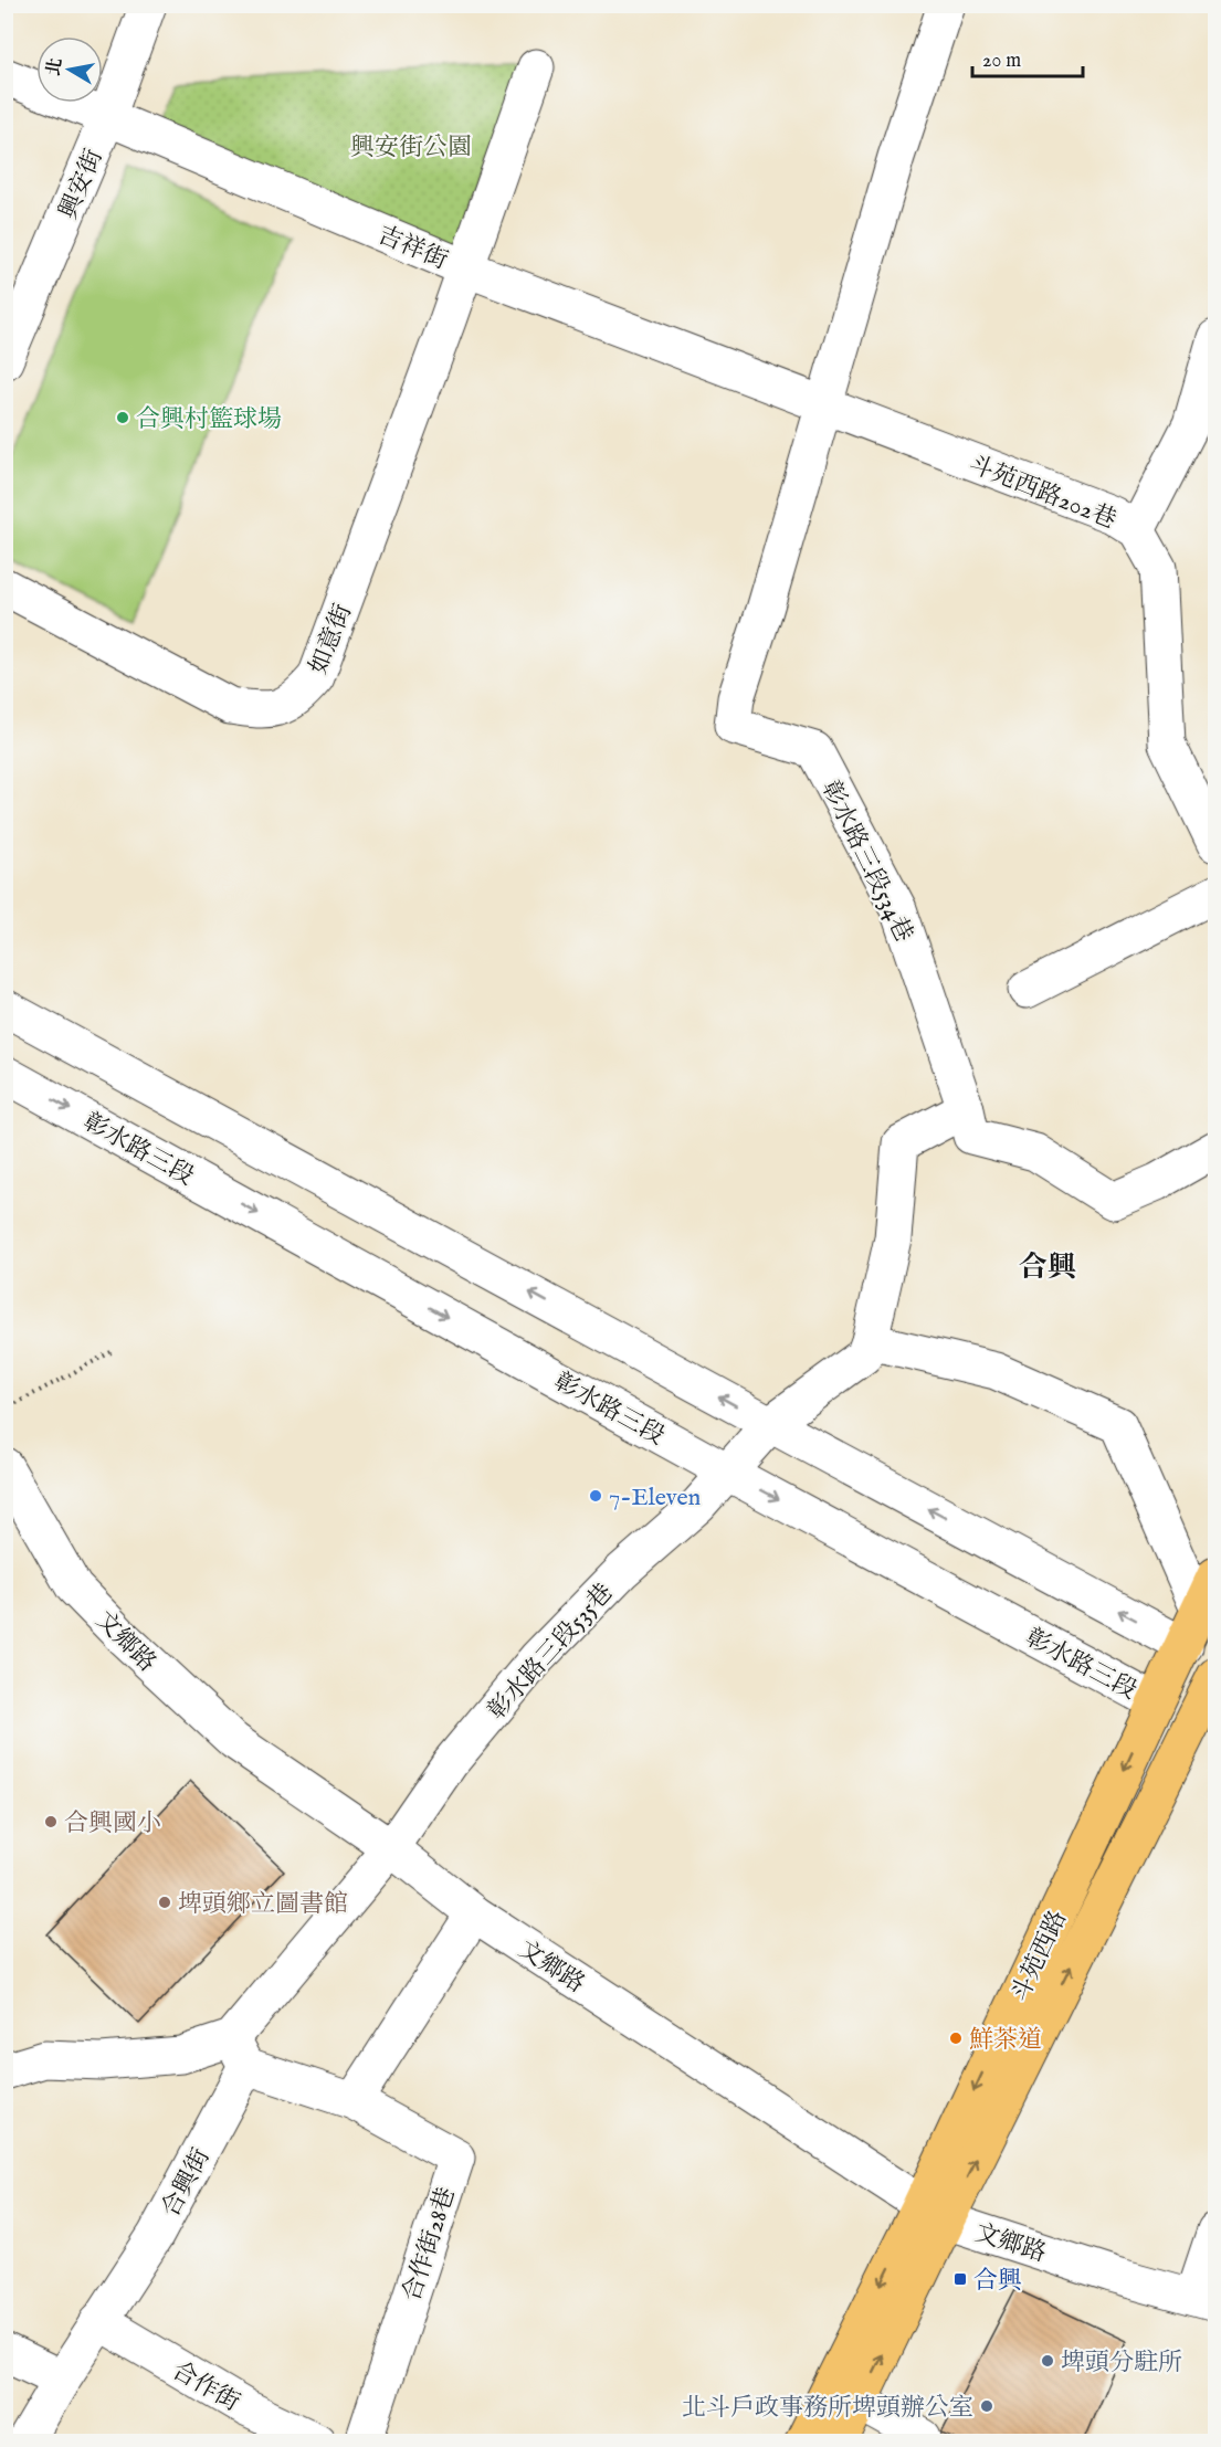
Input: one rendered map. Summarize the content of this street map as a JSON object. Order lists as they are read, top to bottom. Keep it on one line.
{"streets":{"main road":["彰水路三段","斗苑西路"],"street":["興安街","吉祥街","斗苑西路202巷","如意街","彰水路三段534巷","文鄉路","彰水路三段535巷","合興街","合作街28巷","合作街"]},"crossings":[["興安街","吉祥街"],["吉祥街","斗苑西路202巷"],["吉祥街","如意街"],["吉祥街","彰水路三段534巷"],["斗苑西路202巷","彰水路三段534巷"],["彰水路三段","彰水路三段535巷"],["彰水路三段","斗苑西路"],["文鄉路","彰水路三段535巷"],["文鄉路","斗苑西路"],["彰水路三段535巷","合興街"],["合興街","合作街"]],"districts":["合興"],"parks":["興安街公園"],"places":{"other":["合興村籃球場","7-Eleven","合興國小","埤頭鄉立圖書館","鮮茶道","埤頭分駐所","北斗戶政事務所埤頭辦公室"],"transit":["合興"]},"scale_bar":"20 m","north":"left"}
